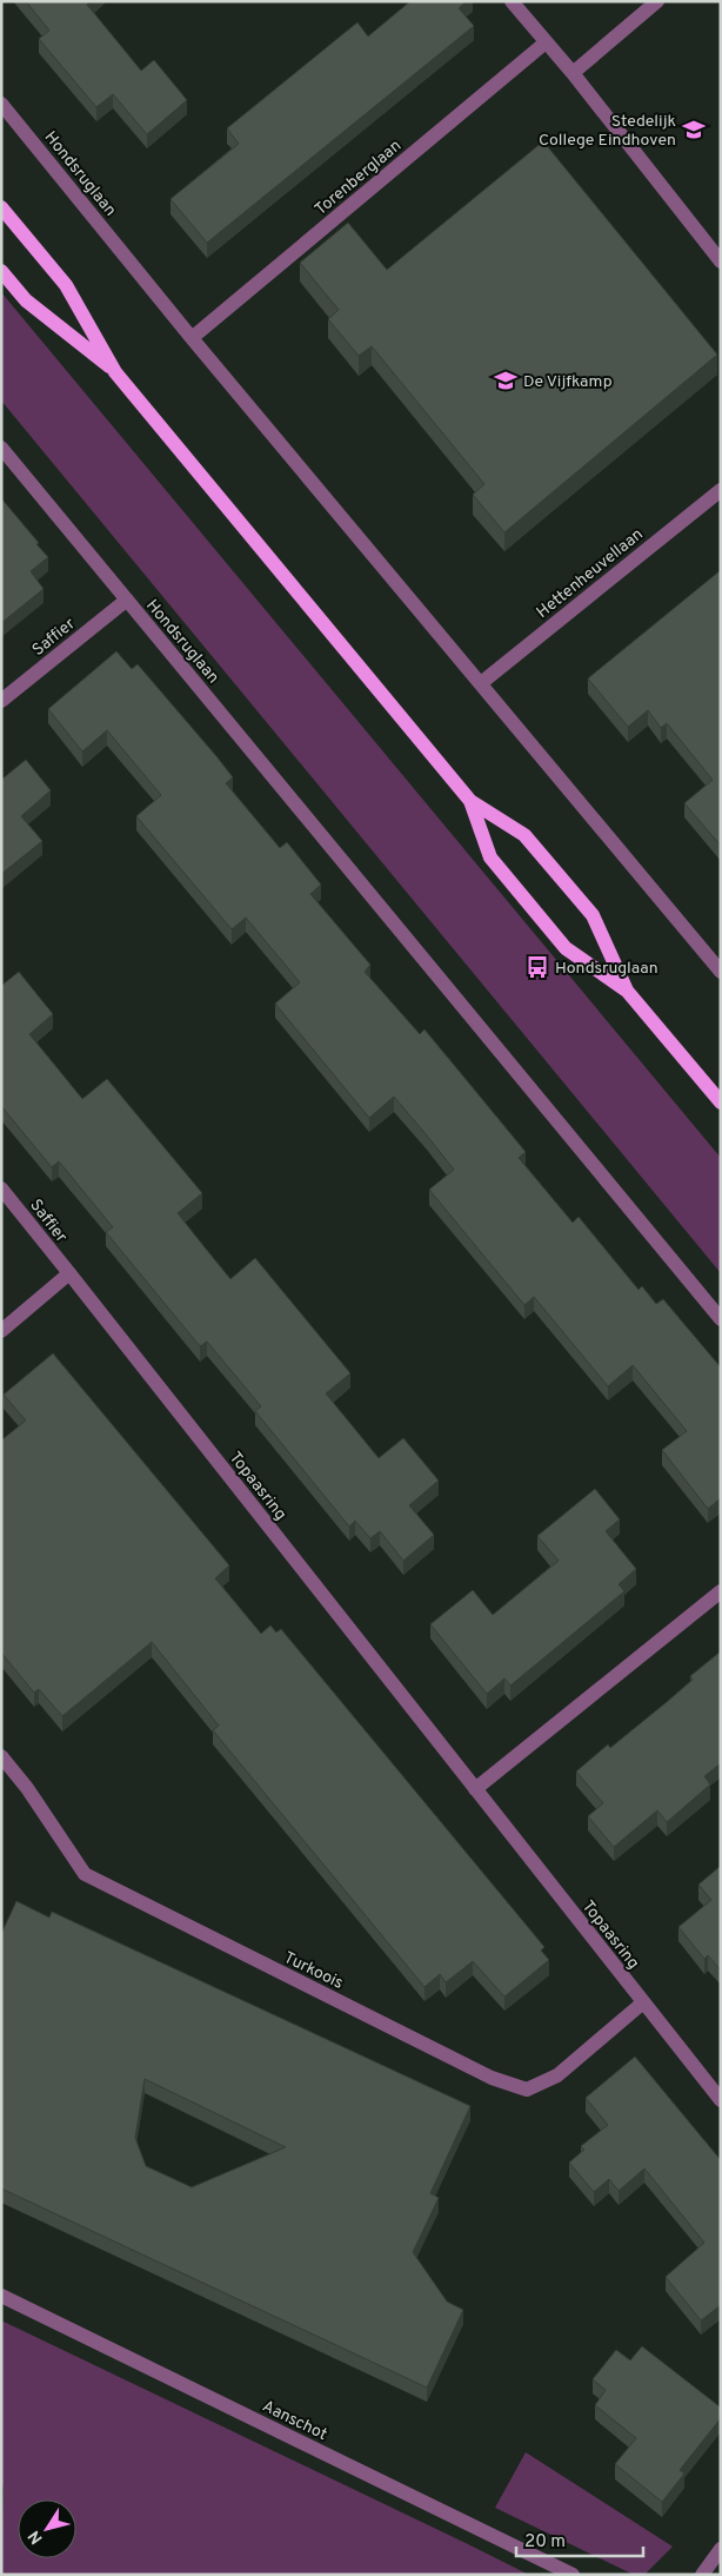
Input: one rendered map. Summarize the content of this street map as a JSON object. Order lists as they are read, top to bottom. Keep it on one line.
{"streets":{"street":["Hondsruglaan","Torenberglaan","Hettenheuvellaan","Saffier","Topaasring","Turkoois","Aanschot"]},"crossings":[["Hondsruglaan","Torenberglaan"],["Hondsruglaan","Hettenheuvellaan"],["Hondsruglaan","Saffier"],["Saffier","Topaasring"],["Topaasring","Turkoois"]],"places":{"school or university":["Stedelijk College Eindhoven","De Vijfkamp"],"bus stop":["Hondsruglaan"]},"scale_bar":"20 m","north":"bottom left"}
